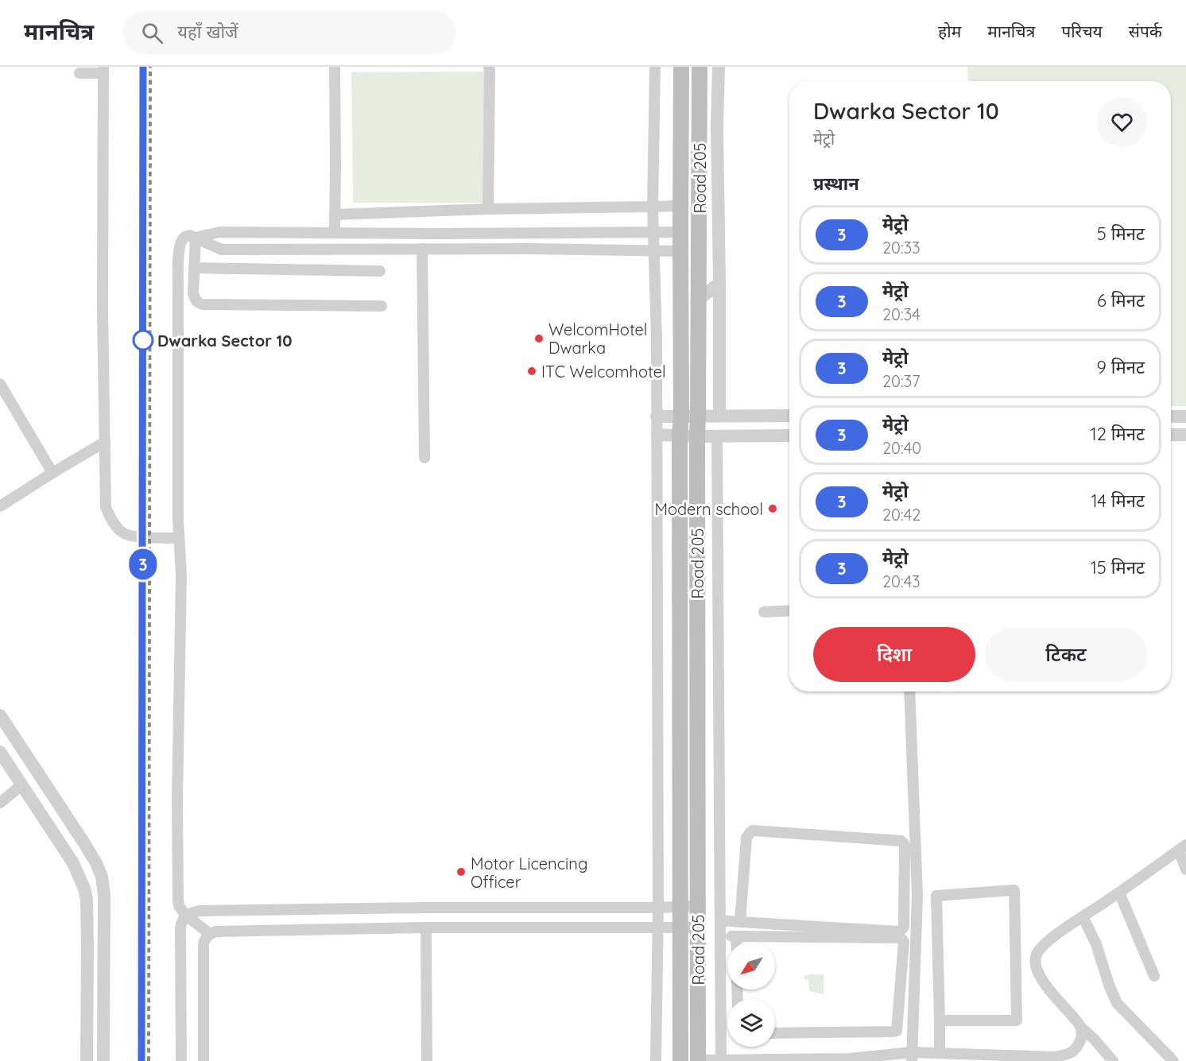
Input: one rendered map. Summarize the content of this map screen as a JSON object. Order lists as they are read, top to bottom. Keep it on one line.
{"streets":{"main road":["Road 205"]},"places":["WelcomHotel Dwarka","Dwarka Sector 10","ITC Welcomhotel","Modern school","Motor Licencing Officer"],"lines":["metro line 3"],"north":"bottom left","page":{"header":"मानचित्र","search":"यहाँ खोजें","nav":["होम","मानचित्र","परिचय","संपर्क"],"on_map":"3","heading":[["Dwarka Sector 10","मेट्रो"],"प्रस्थान"],"list":[{"mark":"3","name":"मेट्रो","note":"20:33","value":"5 मिनट"},{"mark":"3","name":"मेट्रो","note":"20:34","value":"6 मिनट"},{"mark":"3","name":"मेट्रो","note":"20:37","value":"9 मिनट"},{"mark":"3","name":"मेट्रो","note":"20:40","value":"12 मिनट"},{"mark":"3","name":"मेट्रो","note":"20:42","value":"14 मिनट"},{"mark":"3","name":"मेट्रो","note":"20:43","value":"15 मिनट"}],"buttons":["दिशा","टिकट"]}}
